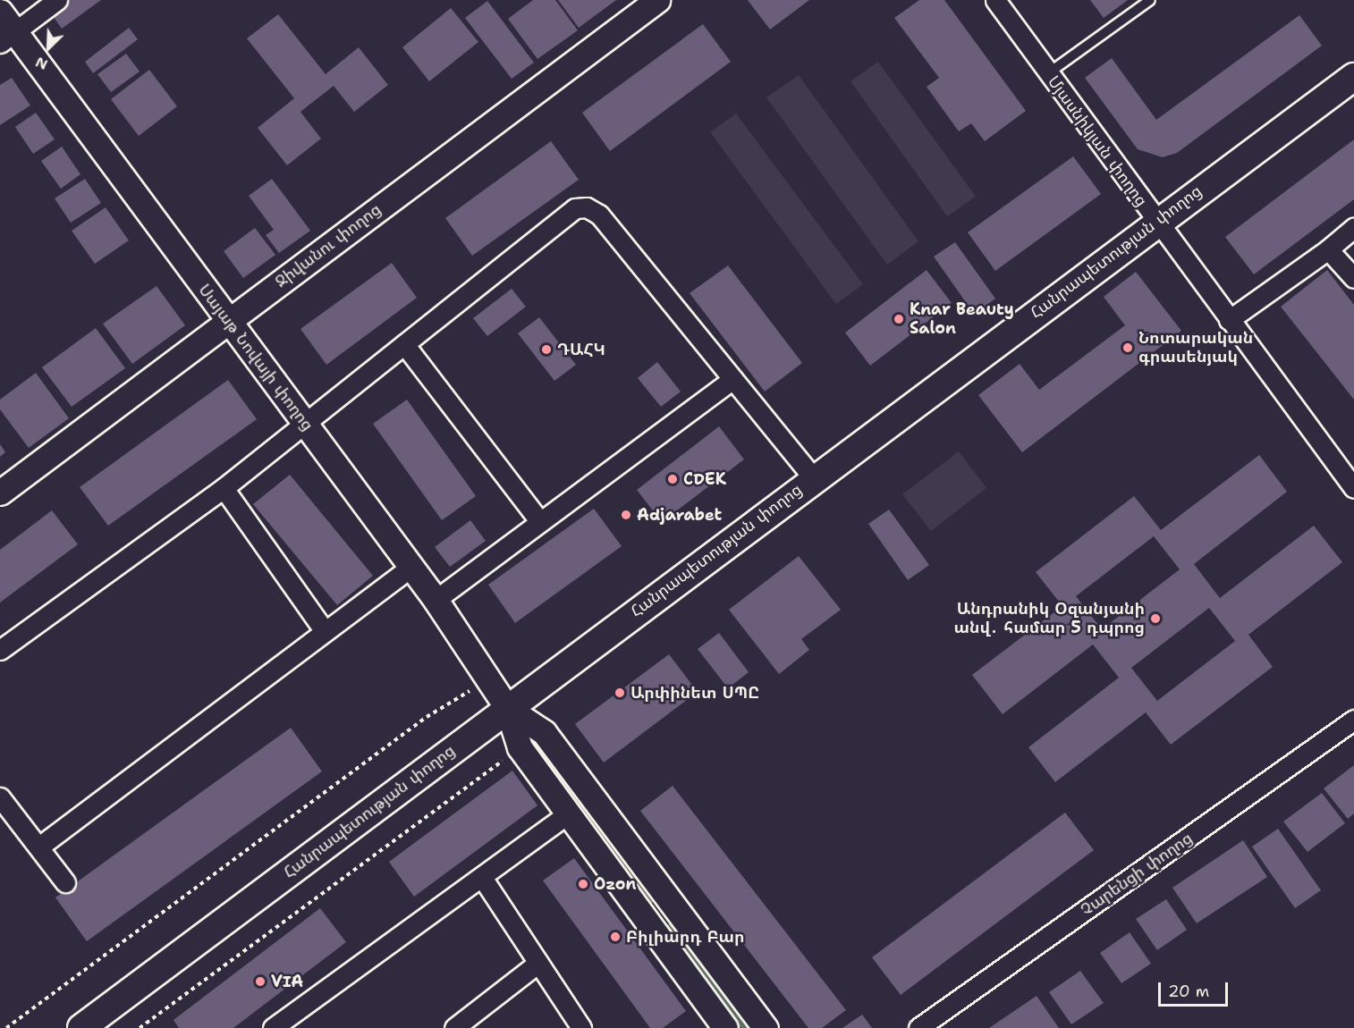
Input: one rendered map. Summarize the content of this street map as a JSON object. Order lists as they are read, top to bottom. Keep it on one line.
{"streets":{"main road":["Հանրապետության փողոց"],"street":["Մյասնիկյան փողոց","Ջիվանու փողոց","Սայաթ Նովայի փողոց","Չարենցի փողոց"]},"crossings":[["Մյասնիկյան փողոց","Հանրապետության փողոց"],["Ջիվանու փողոց","Սայաթ Նովայի փողոց"],["Հանրապետության փողոց","Սայաթ Նովայի փողոց"]],"places":["Knar Beauty Salon","Նոտարական գրասենյակ","ԴԱՀԿ","CDEK","Adjarabet","Անդրանիկ Օզանյանի անվ․ համար 5 դպրոց","Արփինետ ՍՊԸ","Ozon","Բիլիարդ Բար","VIA"],"scale_bar":"20 m","north":"bottom left"}
